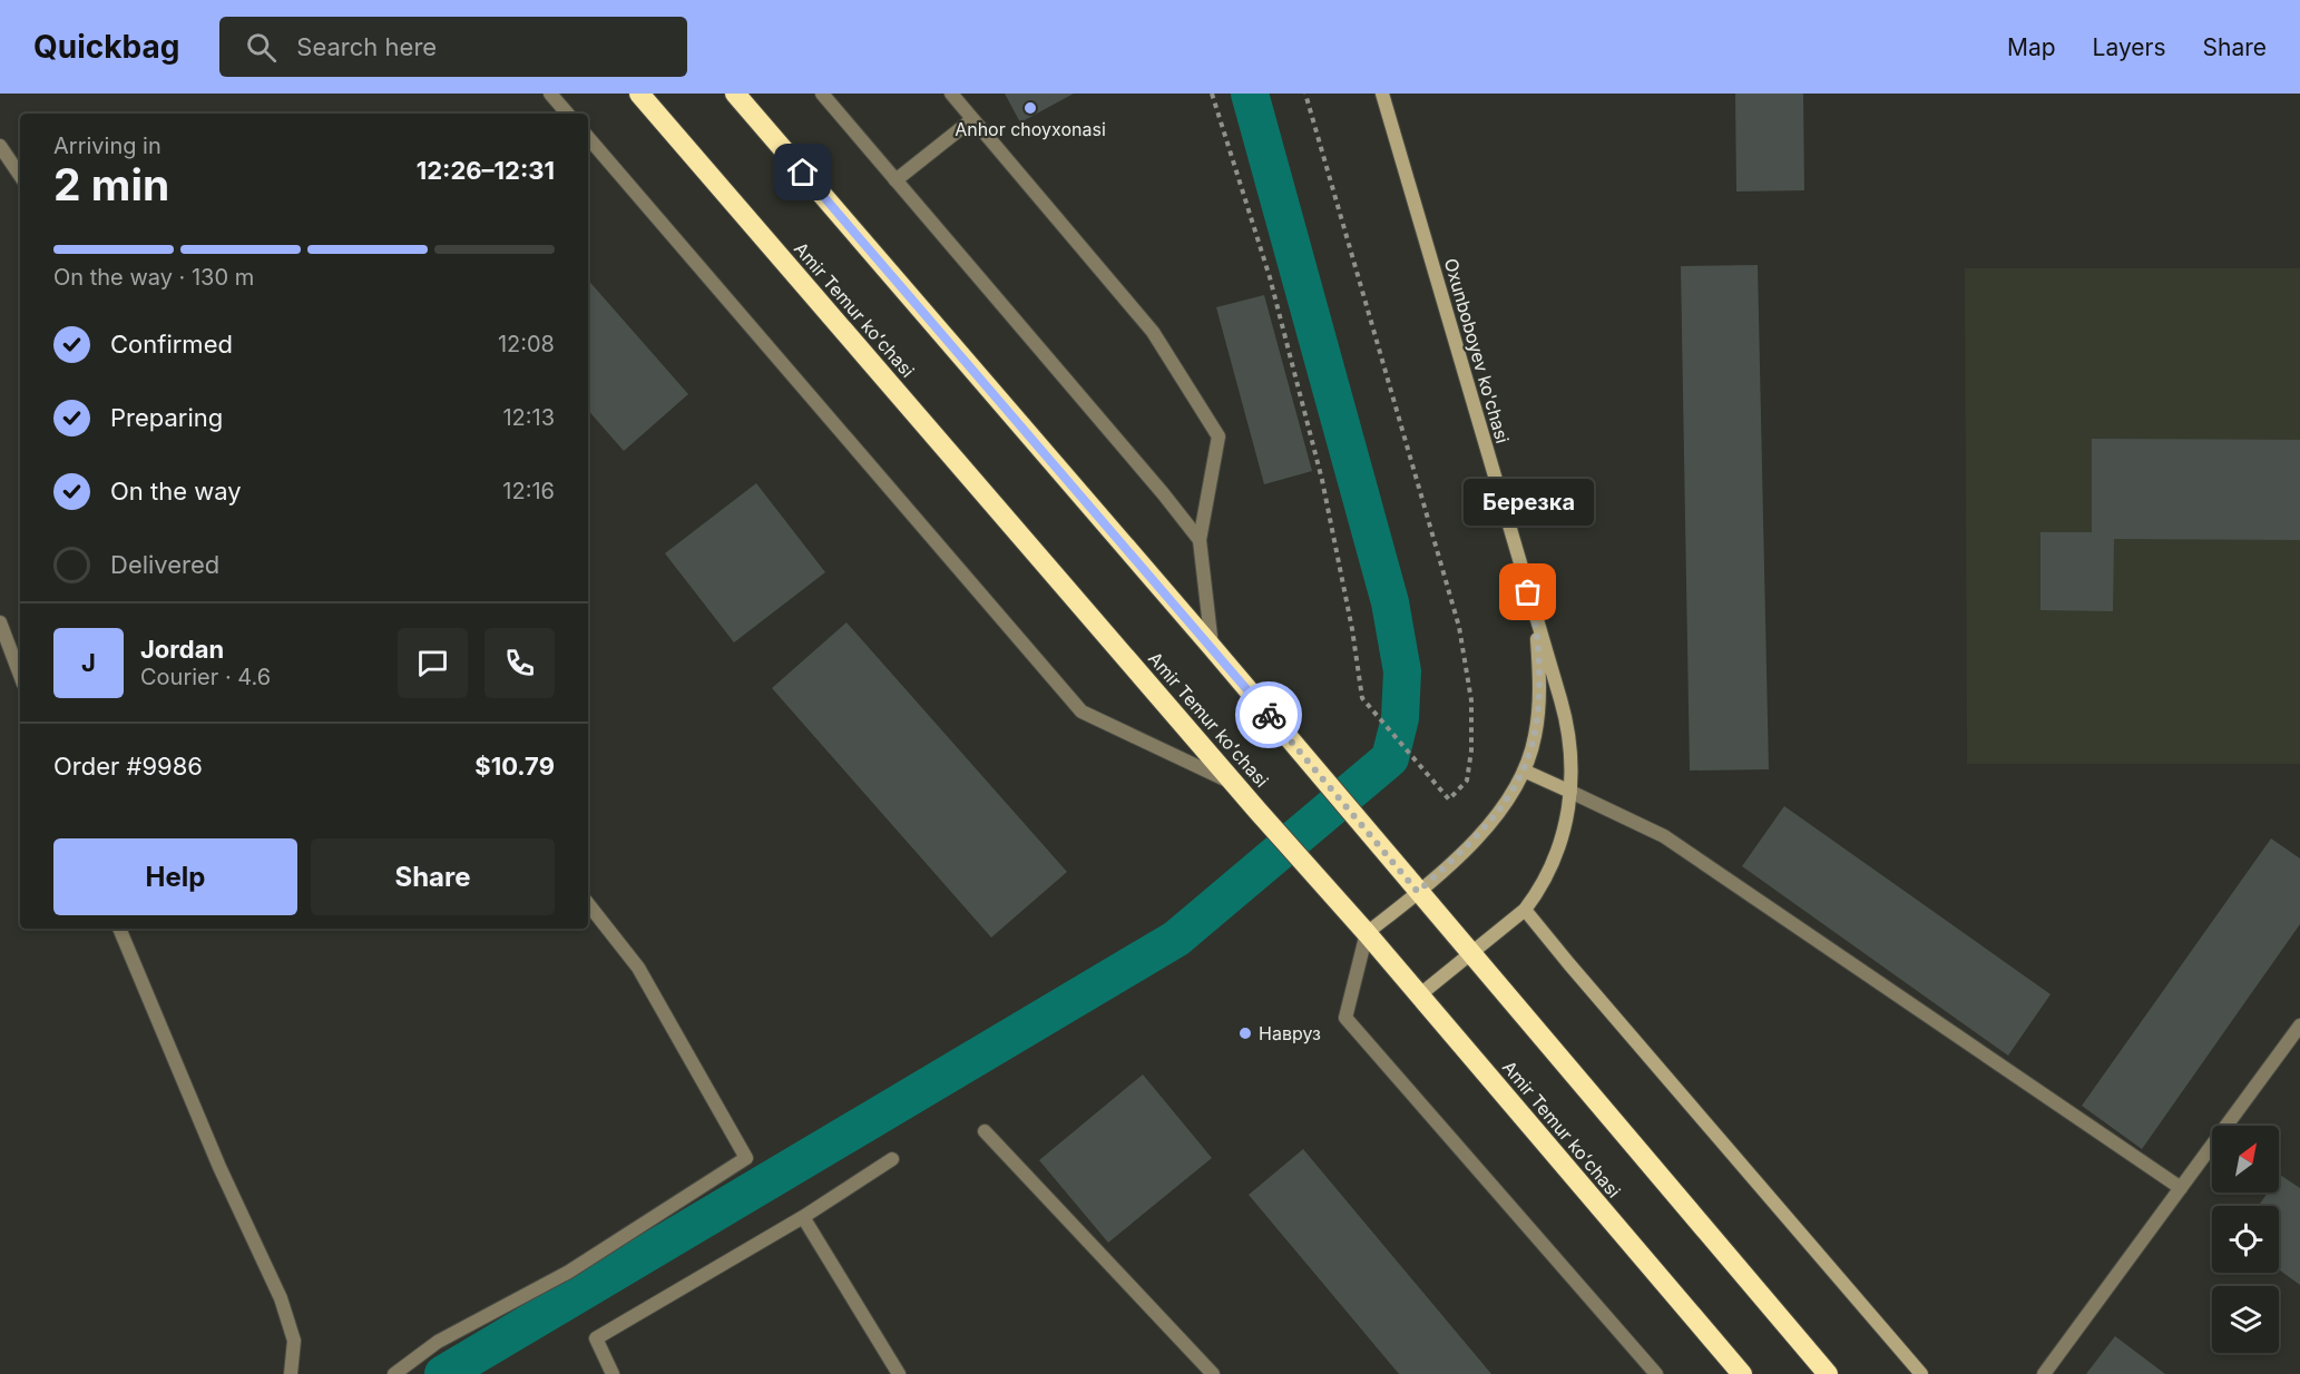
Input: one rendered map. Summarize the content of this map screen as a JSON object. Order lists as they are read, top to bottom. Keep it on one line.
{"streets":{"highway":["Amir Temur koʻchasi"],"main road":["Oxunboboyev ko'chasi"]},"crossings":[["Amir Temur koʻchasi","Oxunboboyev ko'chasi"]],"places":["Anhor choyxonasi","Березка","Навруз"],"north":"top right","page":{"header":"Quickbag","search":"Search here","nav":["Map","Layers","Share"],"heading":["2 min","Arriving in","12:26–12:31"],"panel":["Jordan","Courier · 4.6","Order #9986","$10.79"],"bar":"On the way · 130 m","list":[["Confirmed","12:08"],["Preparing","12:13"],["On the way","12:16"],"Delivered"],"bubble":"Березка","round":"J","buttons":["Help","Share"]}}
